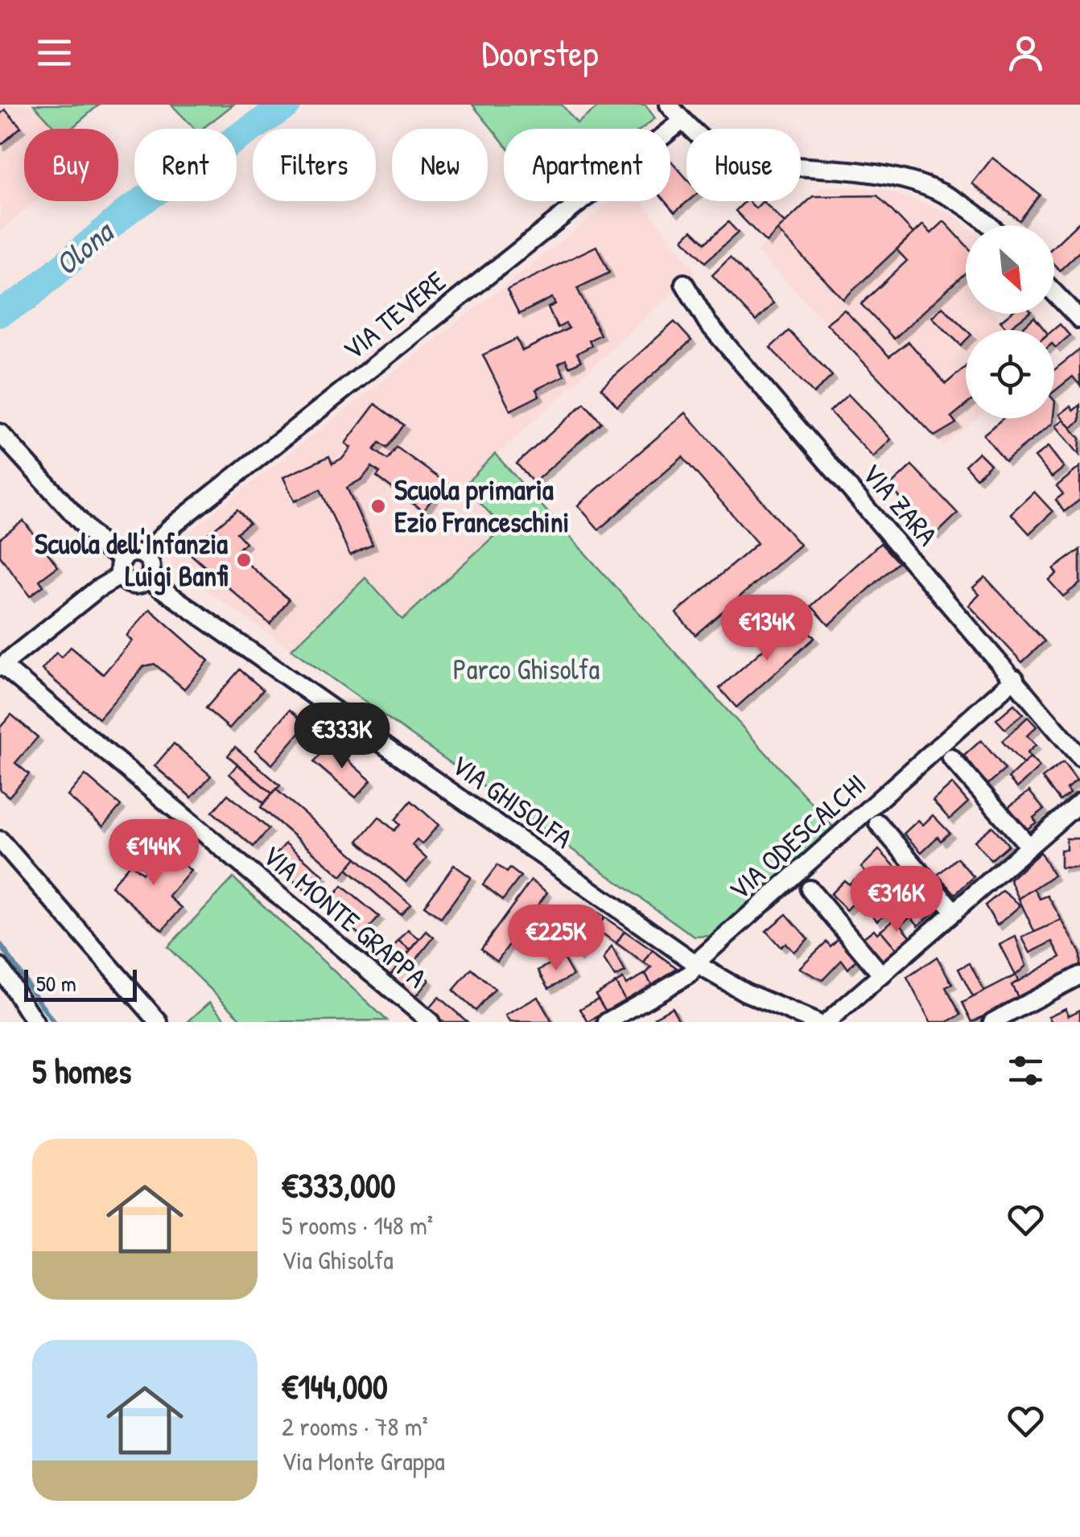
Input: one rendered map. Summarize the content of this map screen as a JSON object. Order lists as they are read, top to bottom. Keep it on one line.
{"streets":{"street":["VIA TEVERE","VIA ZARA","VIA GHISOLFA","VIA ODESCALCHI","VIA MONTE GRAPPA"]},"crossings":[["VIA TEVERE","VIA GHISOLFA"],["VIA ZARA","VIA ODESCALCHI"],["VIA GHISOLFA","VIA ODESCALCHI"]],"water":["Olona"],"parks":["Parco Ghisolfa"],"places":["Scuola primaria Ezio Franceschini","Scuola dell'Infanzia Luigi Banfi"],"scale_bar":"50 m","north":"bottom right","page":{"header":"Doorstep","chip":["Buy","Rent","Filters","New","Apartment","House"],"price":["€134K","€333K","€144K","€316K","€225K"],"scale":"50 m","heading":"5 homes","list":[{"name":"€333,000","note":"5 rooms · 148 m² · Via Ghisolfa"},{"name":"€144,000","note":"2 rooms · 78 m² · Via Monte Grappa"}]}}
